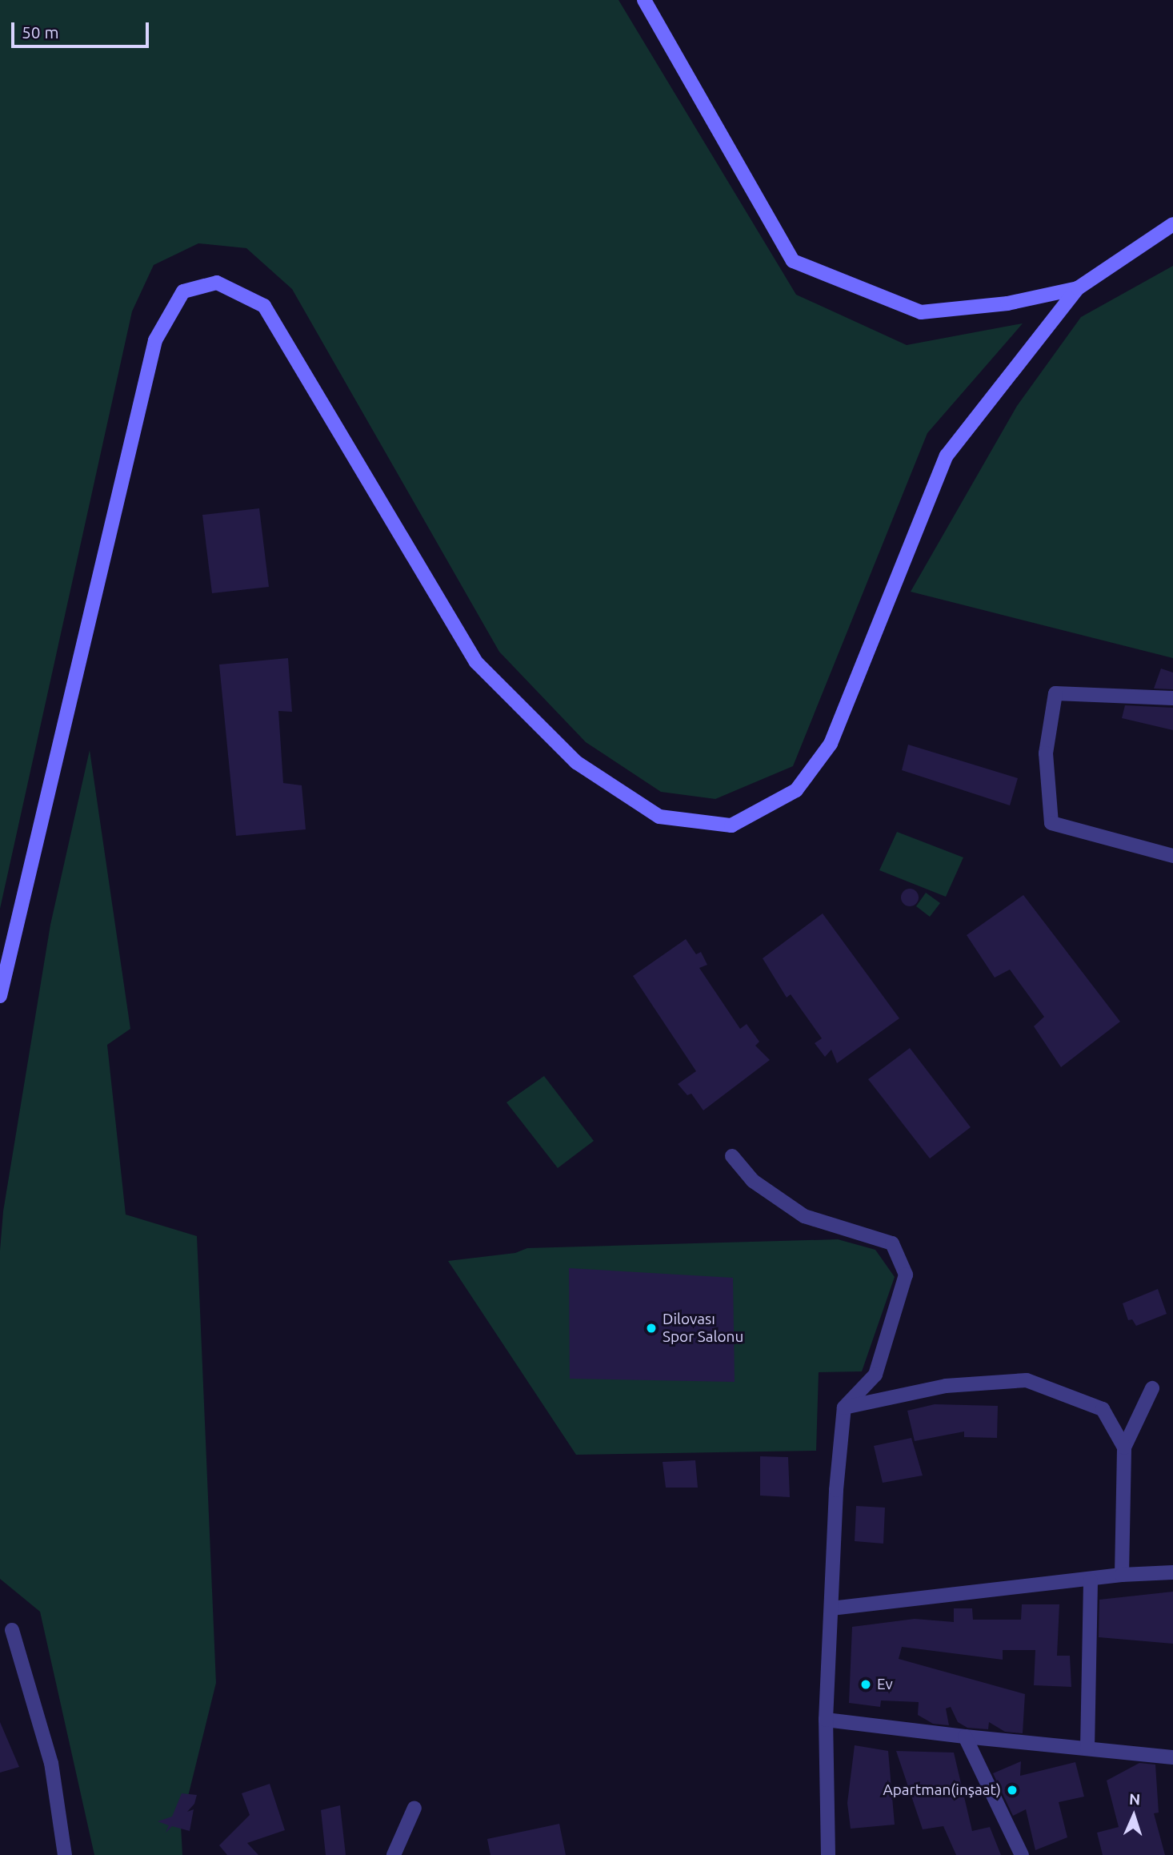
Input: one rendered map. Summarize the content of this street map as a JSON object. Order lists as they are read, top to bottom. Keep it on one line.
{"places":["Dilovası Spor Salonu","Ev","Apartman(inşaat)"],"scale_bar":"50 m","north":"top"}
